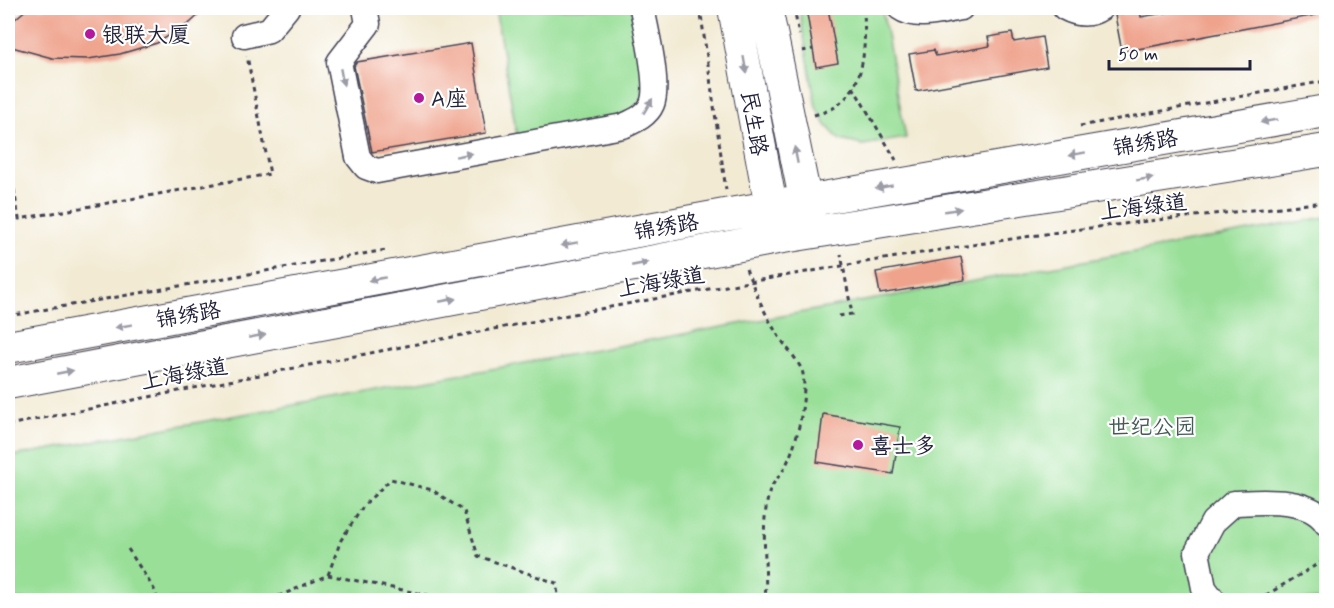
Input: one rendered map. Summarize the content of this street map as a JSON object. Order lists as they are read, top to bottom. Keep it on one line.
{"streets":{"main road":["民生路","锦绣路"],"path":["上海绿道"]},"crossings":[["民生路","锦绣路"]],"parks":["世纪公园"],"places":["银联大厦","A座","喜士多"],"scale_bar":"50 m"}
